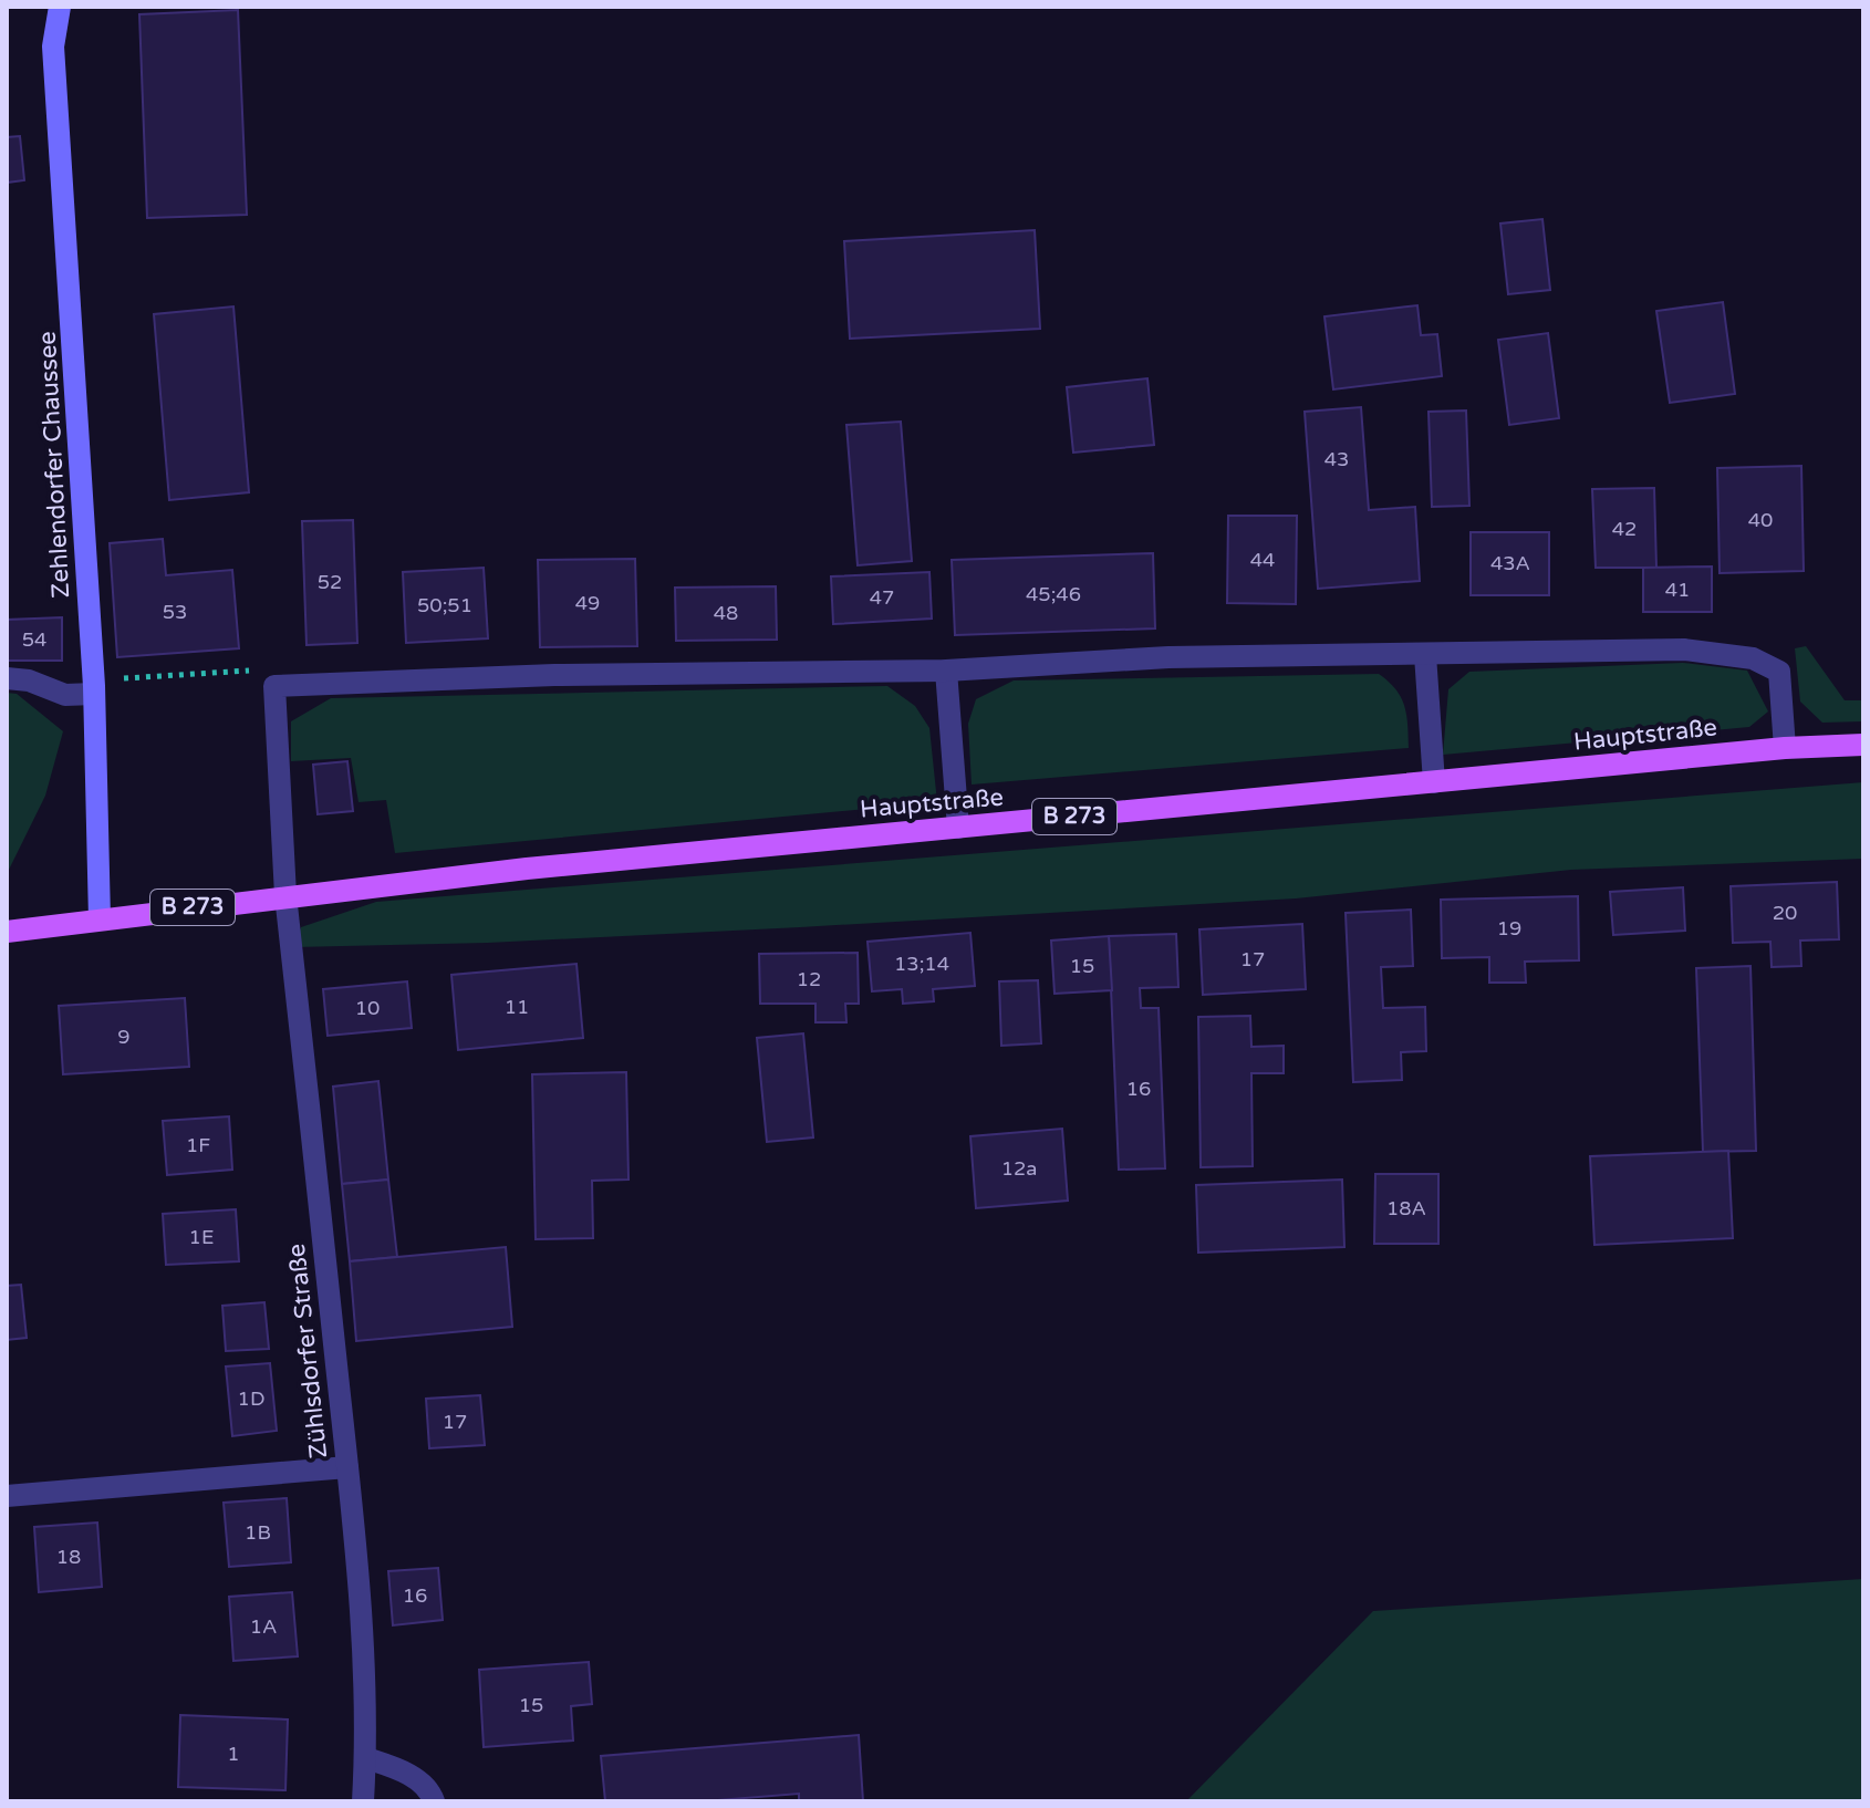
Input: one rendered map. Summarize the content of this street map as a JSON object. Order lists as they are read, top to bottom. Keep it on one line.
{"streets":{"main road":["Zehlendorfer Chaussee","Hauptstraße","B 273"],"street":["Zühlsdorfer Straße"]},"crossings":[["Zehlendorfer Chaussee","Hauptstraße"],["Hauptstraße","Zühlsdorfer Straße"]],"house_numbers":["43","40","42","44","43A","52","41","45;46","47","49","50;51","53","48","54","20","19","17","13;14","15","12","11","10","9","16","1F","12a","18A","1E","1D","17","1B","18","16","1A","15","1"]}
